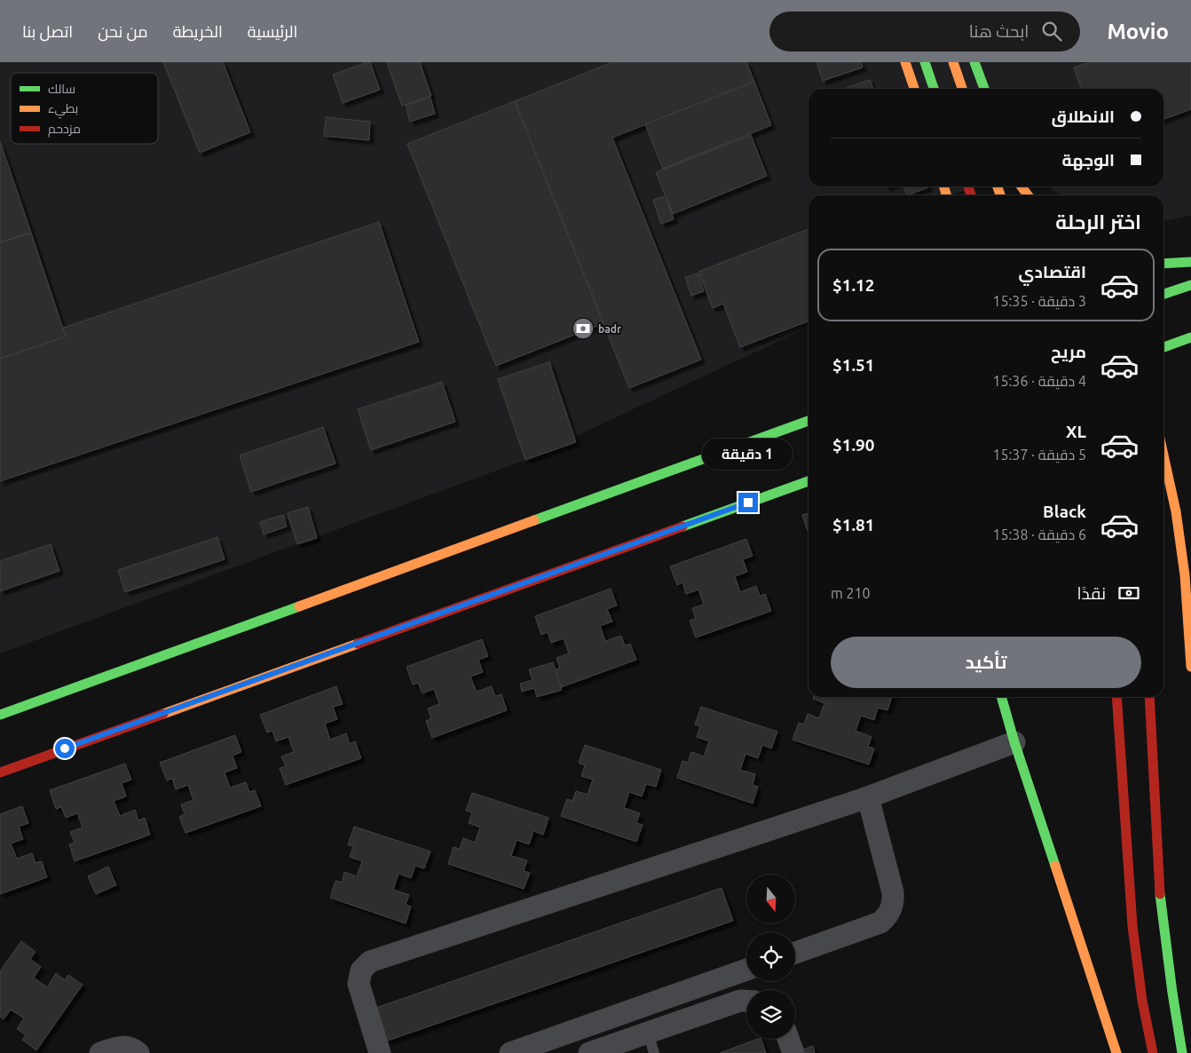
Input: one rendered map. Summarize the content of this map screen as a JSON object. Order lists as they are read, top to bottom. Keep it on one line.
{"places":{"bank":["badr"]},"legend":["سالك","بطيء","مزدحم"],"north":"bottom","page":{"header":"Movio","search":"ابحث هنا","nav":["الرئيسية","الخريطة","من نحن","اتصل بنا"],"banner":["الانطلاق","الوجهة"],"heading":"اختر الرحلة","list":[{"name":"اقتصادي","note":"3 دقيقة · 15:35","value":"$1.12"},{"name":"مريح","note":"4 دقيقة · 15:36","value":"$1.51"},{"name":"XL","note":"5 دقيقة · 15:37","value":"$1.90"},{"name":"Black","note":"6 دقيقة · 15:38","value":"$1.81"}],"bubble":"1 دقيقة","pay":["نقدًا","210 m"],"buttons":"تأكيد"}}
